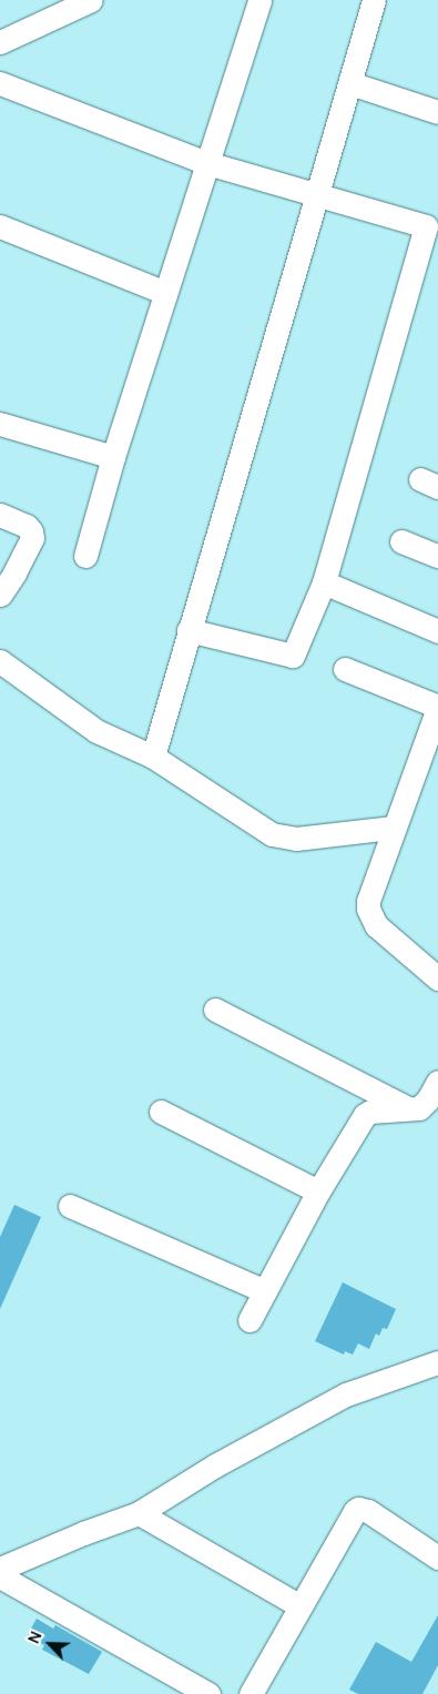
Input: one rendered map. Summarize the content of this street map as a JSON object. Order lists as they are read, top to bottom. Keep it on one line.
{"north":"top left"}
